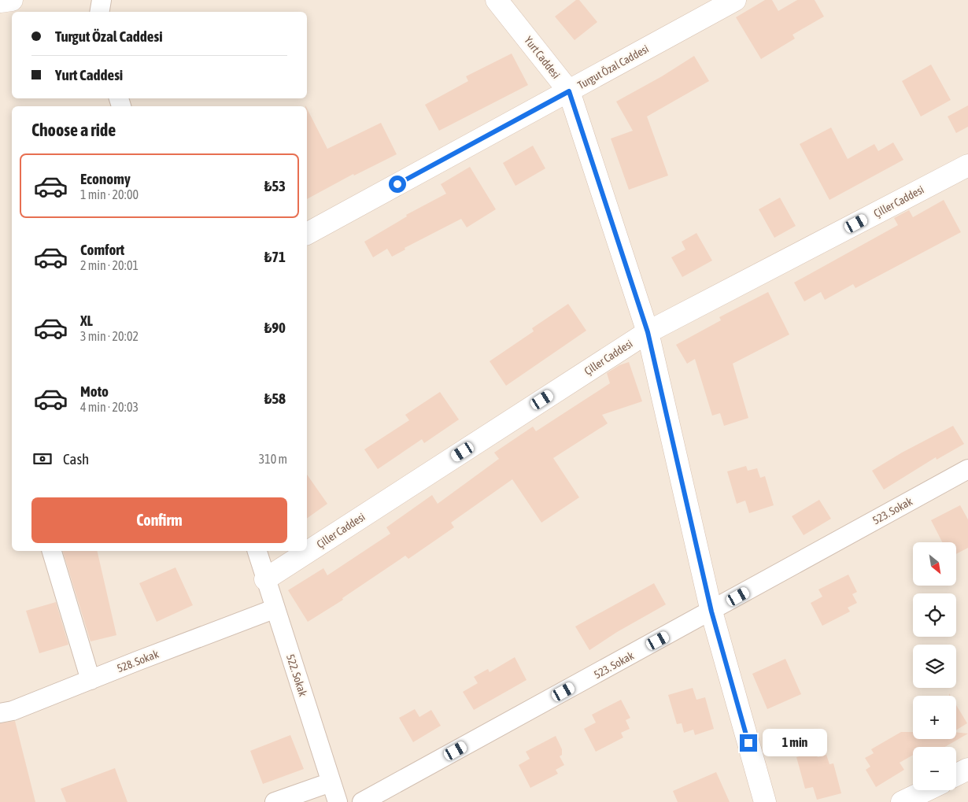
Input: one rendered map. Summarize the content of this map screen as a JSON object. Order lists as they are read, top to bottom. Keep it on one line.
{"streets":{"street":["Yurt Caddesi","Turgut Özal Caddesi","Çiller Caddesi","523. Sokak","528. Sokak","522. Sokak"]},"crossings":[["Yurt Caddesi","Turgut Özal Caddesi"],["Yurt Caddesi","Çiller Caddesi"],["Yurt Caddesi","523. Sokak"],["Çiller Caddesi","522. Sokak"],["528. Sokak","522. Sokak"]],"north":"bottom right","page":{"banner":["Turgut Özal Caddesi","Yurt Caddesi"],"heading":"Choose a ride","list":[{"name":"Economy","note":"1 min · 20:00","value":"₺53"},{"name":"Comfort","note":"2 min · 20:01","value":"₺71"},{"name":"XL","note":"3 min · 20:02","value":"₺90"},{"name":"Moto","note":"4 min · 20:03","value":"₺58"}],"pay":["Cash","310 m"],"buttons":"Confirm","map_buttons":["+","−"],"bubble":"1 min"}}
